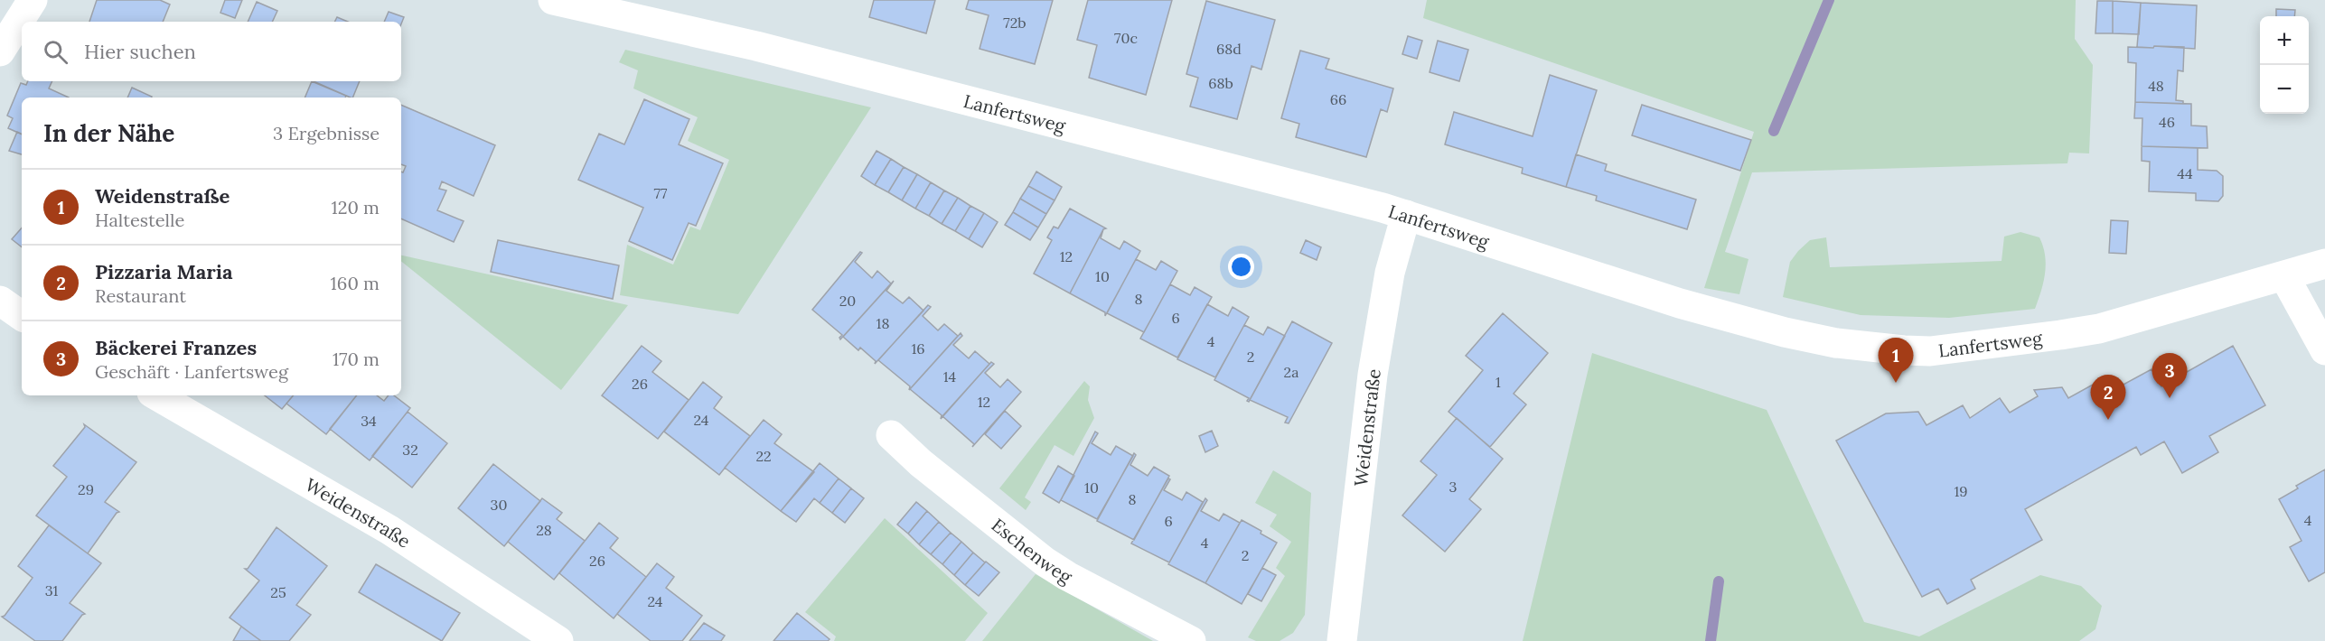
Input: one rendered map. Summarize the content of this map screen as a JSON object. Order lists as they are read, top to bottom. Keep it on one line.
{"streets":{"street":["Lanfertsweg","Weidenstraße","Eschenweg"]},"crossings":[["Lanfertsweg","Weidenstraße"]],"house_numbers":["72b","70c","68d","68b","48","66","46","44","77","12","10","8","20","6","18","4","16","2","2a","14","1","26","12","24","34","32","22","3","10","29","19","8","30","4","6","28","4","2","26","31","25","24"],"page":{"map_buttons":["+","−"],"search":"Hier suchen","heading":["In der Nähe","3 Ergebnisse"],"list":[{"mark":"1","name":"Weidenstraße","note":"Haltestelle","value":"120 m"},{"mark":"2","name":"Pizzaria Maria","note":"Restaurant","value":"160 m"},{"mark":"3","name":"Bäckerei Franzes","note":"Geschäft · Lanfertsweg","value":"170 m"}],"pins":["1","3","2"]}}
